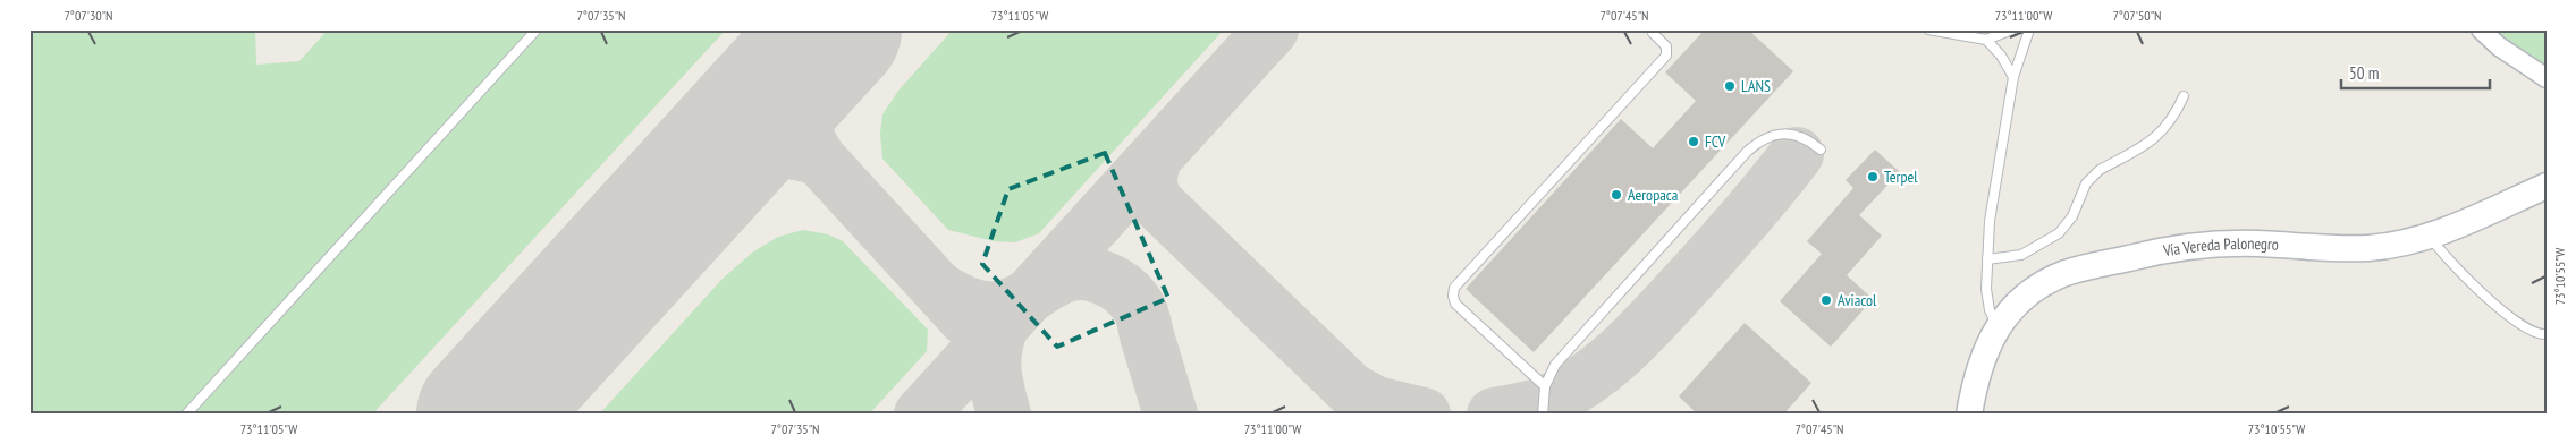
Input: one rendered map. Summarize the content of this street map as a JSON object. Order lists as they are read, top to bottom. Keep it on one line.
{"streets":{"street":["Vía Vereda Palonegro"]},"places":["LANS","FCV","Terpel","Aeropaca","Aviacol"],"scale_bar":"50 m","coordinates":["7°07'30\"N","7°07'35\"N","73°11'05\"W","7°07'45\"N","73°11'00\"W","7°07'50\"N","73°10'55\"W"]}
